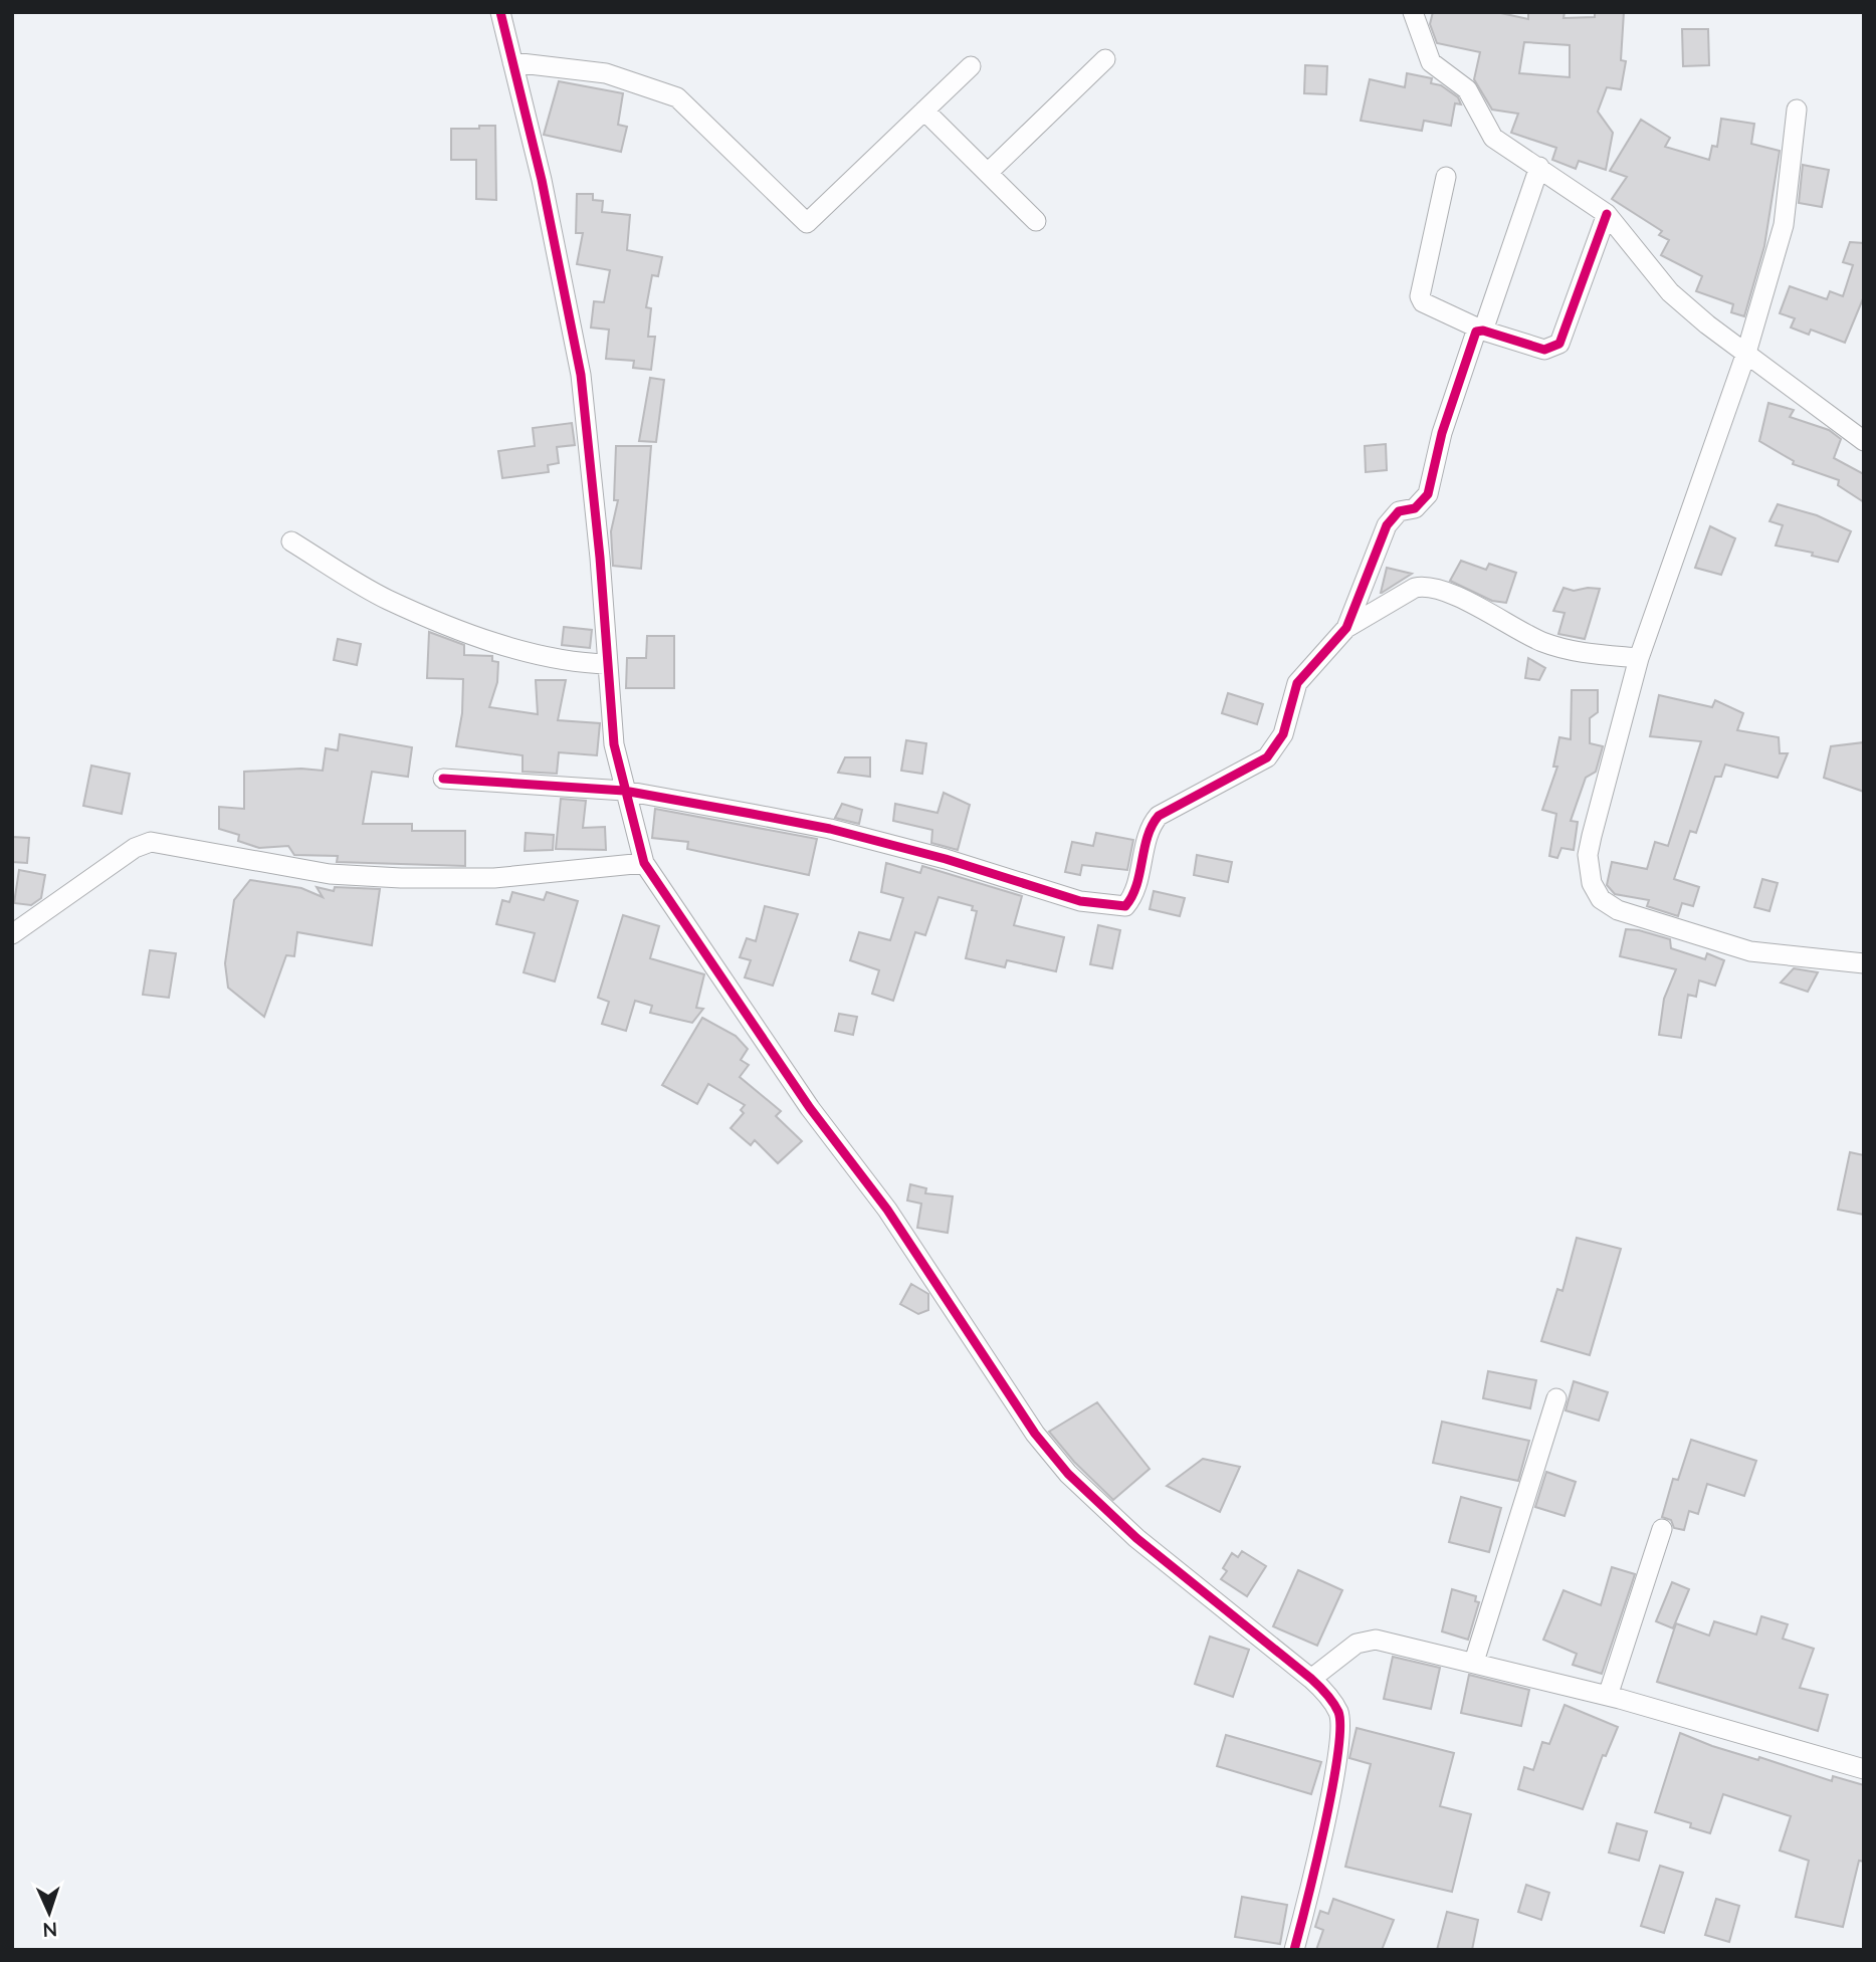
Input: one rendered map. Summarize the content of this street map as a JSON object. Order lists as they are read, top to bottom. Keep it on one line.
{"north":"bottom"}
